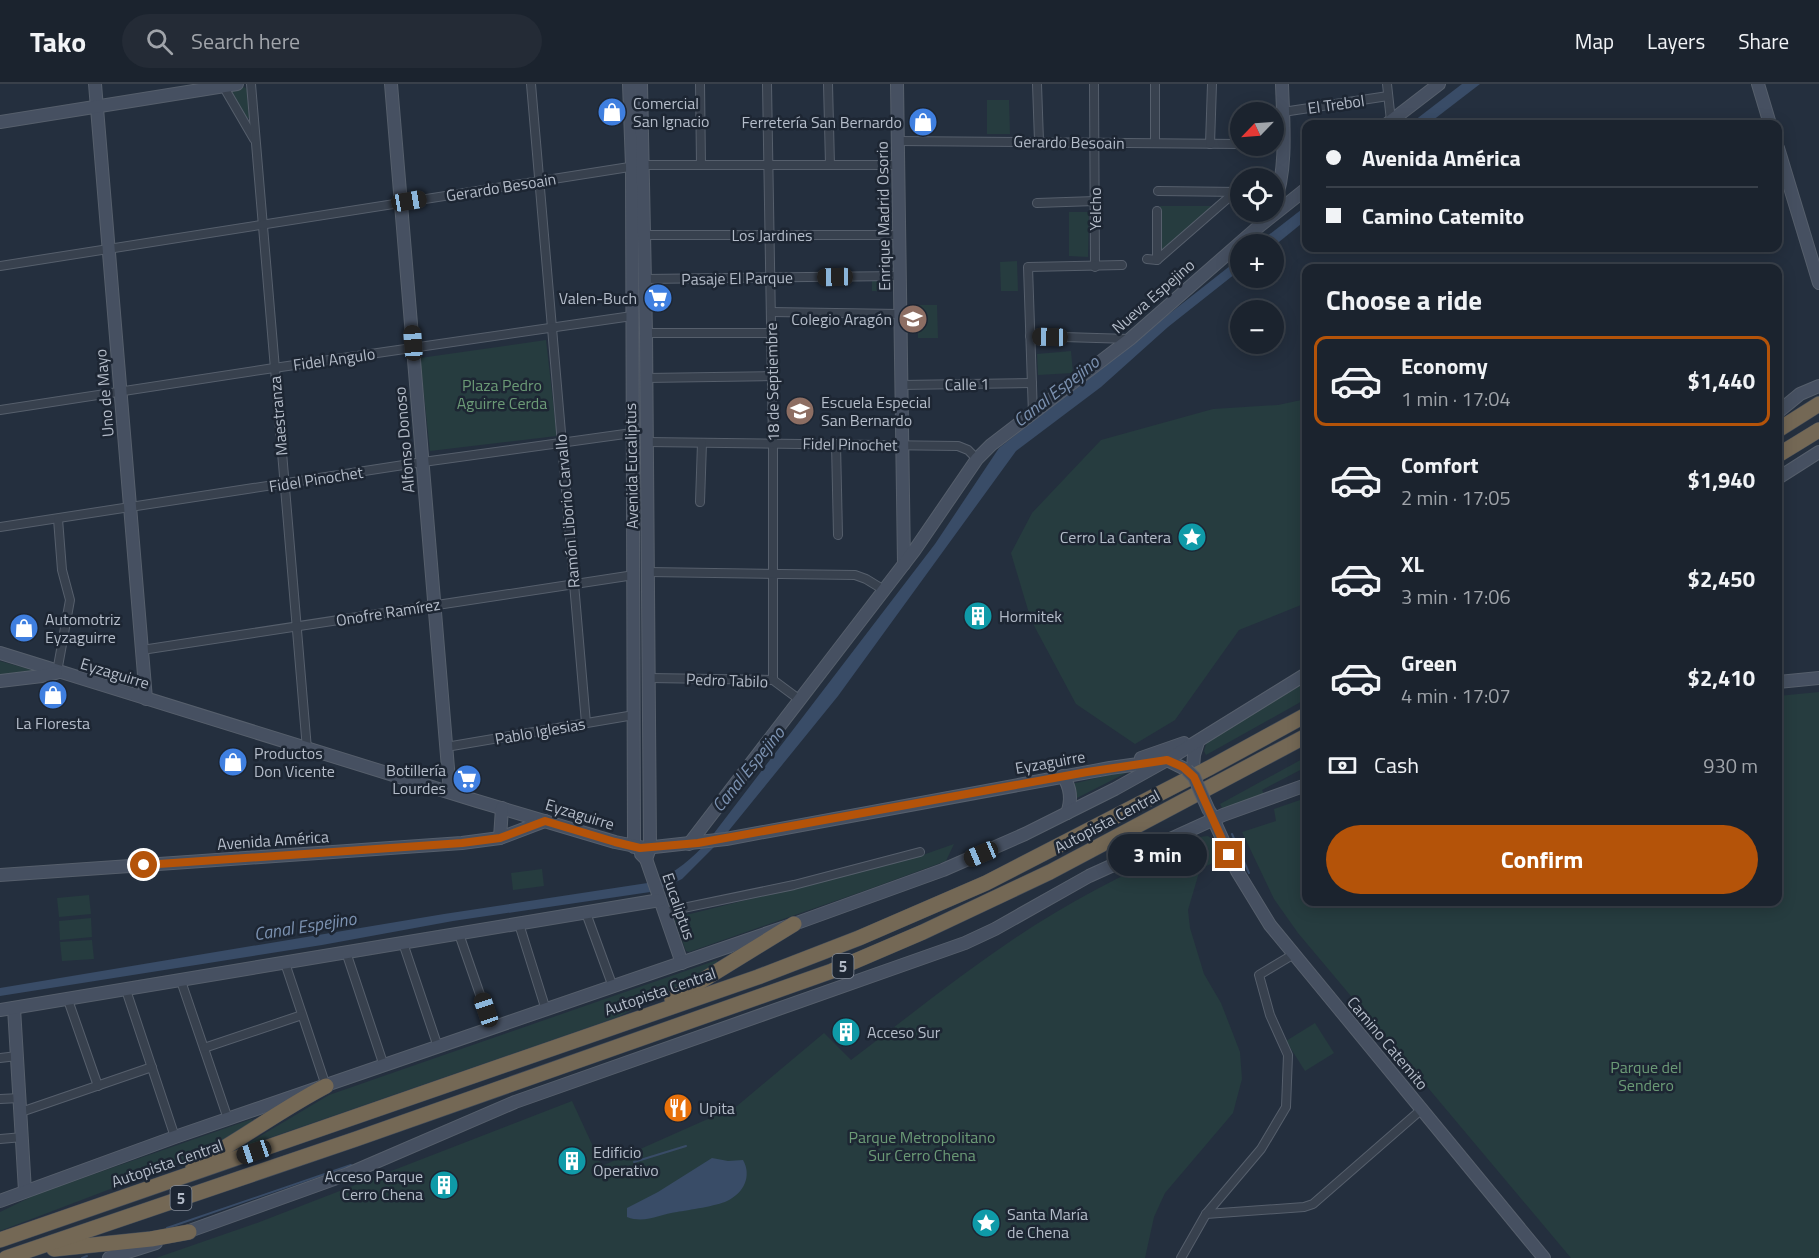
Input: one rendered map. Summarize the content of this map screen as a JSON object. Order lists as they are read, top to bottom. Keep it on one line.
{"streets":{"highway":["Autopista Central","5"],"main road":["Enrique Madrid Osorio","Nueva Espejino","Uno de Mayo","Alfonso Donoso","Avenida Eucaliptus","Eyzaguirre","Avenida América","Eucaliptus","Camino Catemito"],"street":["El Trebol","Gerardo Besoain","Yelcho","Los Jardines","Pasaje El Parque","Fidel Angulo","18 de Septiembre","Calle 1","Maestranza","Fidel Pinochet","Ramón Liborio Carvallo","Onofre Ramírez","Pedro Tabilo","Pablo Iglesias"]},"crossings":[["Gerardo Besoain","Yelcho"],["Gerardo Besoain","Enrique Madrid Osorio"],["Gerardo Besoain","18 de Septiembre"],["Gerardo Besoain","Uno de Mayo"],["Gerardo Besoain","Maestranza"],["Gerardo Besoain","Alfonso Donoso"],["Gerardo Besoain","Avenida Eucaliptus"],["Gerardo Besoain","Ramón Liborio Carvallo"],["Enrique Madrid Osorio","Los Jardines"],["Enrique Madrid Osorio","Pasaje El Parque"],["Enrique Madrid Osorio","Nueva Espejino"],["Enrique Madrid Osorio","Calle 1"],["Enrique Madrid Osorio","Fidel Pinochet"],["Los Jardines","18 de Septiembre"],["Los Jardines","Avenida Eucaliptus"],["Pasaje El Parque","18 de Septiembre"],["Pasaje El Parque","Avenida Eucaliptus"],["Nueva Espejino","Fidel Pinochet"],["Fidel Angulo","Uno de Mayo"],["Fidel Angulo","Maestranza"],["Fidel Angulo","Alfonso Donoso"],["Fidel Angulo","Avenida Eucaliptus"],["Fidel Angulo","Ramón Liborio Carvallo"],["18 de Septiembre","Fidel Pinochet"],["18 de Septiembre","Pedro Tabilo"],["Uno de Mayo","Fidel Pinochet"],["Uno de Mayo","Onofre Ramírez"],["Uno de Mayo","Eyzaguirre"],["Maestranza","Fidel Pinochet"],["Maestranza","Onofre Ramírez"],["Maestranza","Eyzaguirre"],["Alfonso Donoso","Fidel Pinochet"],["Alfonso Donoso","Onofre Ramírez"],["Alfonso Donoso","Eyzaguirre"],["Alfonso Donoso","Pablo Iglesias"],["Fidel Pinochet","Avenida Eucaliptus"],["Fidel Pinochet","Ramón Liborio Carvallo"],["Avenida Eucaliptus","Onofre Ramírez"],["Avenida Eucaliptus","Eyzaguirre"],["Avenida Eucaliptus","Pedro Tabilo"],["Avenida Eucaliptus","Pablo Iglesias"],["Avenida Eucaliptus","Eucaliptus"],["Ramón Liborio Carvallo","Onofre Ramírez"],["Ramón Liborio Carvallo","Pablo Iglesias"],["Eyzaguirre","Avenida América"],["Eyzaguirre","Eucaliptus"]],"water":["Canal Espejino"],"parks":["Plaza Pedro Aguirre Cerda","Parque del Sendero","Parque Metropolitano Sur Cerro Chena"],"places":{"shop":["Comercial San Ignacio","Ferretería San Bernardo","Automotriz Eyzaguirre","La Floresta","Productos Don Vicente"],"supermarket":["Valen-Buch","Botillería Lourdes"],"school or university":["Colegio Aragón","Escuela Especial San Bernardo"],"place":["Cerro La Cantera","Santa María de Chena"],"building":["Hormitek","Acceso Sur","Edificio Operativo","Acceso Parque Cerro Chena"],"restaurant":["Upita"]},"north":"bottom left","page":{"header":"Tako","search":"Search here","nav":["Map","Layers","Share"],"map_buttons":["+","−"],"banner":["Avenida América","Camino Catemito"],"heading":"Choose a ride","list":[{"name":"Economy","note":"1 min · 17:04","value":"$1,440"},{"name":"Comfort","note":"2 min · 17:05","value":"$1,940"},{"name":"XL","note":"3 min · 17:06","value":"$2,450"},{"name":"Green","note":"4 min · 17:07","value":"$2,410"}],"pay":["Cash","930 m"],"buttons":"Confirm","bubble":"3 min"}}
